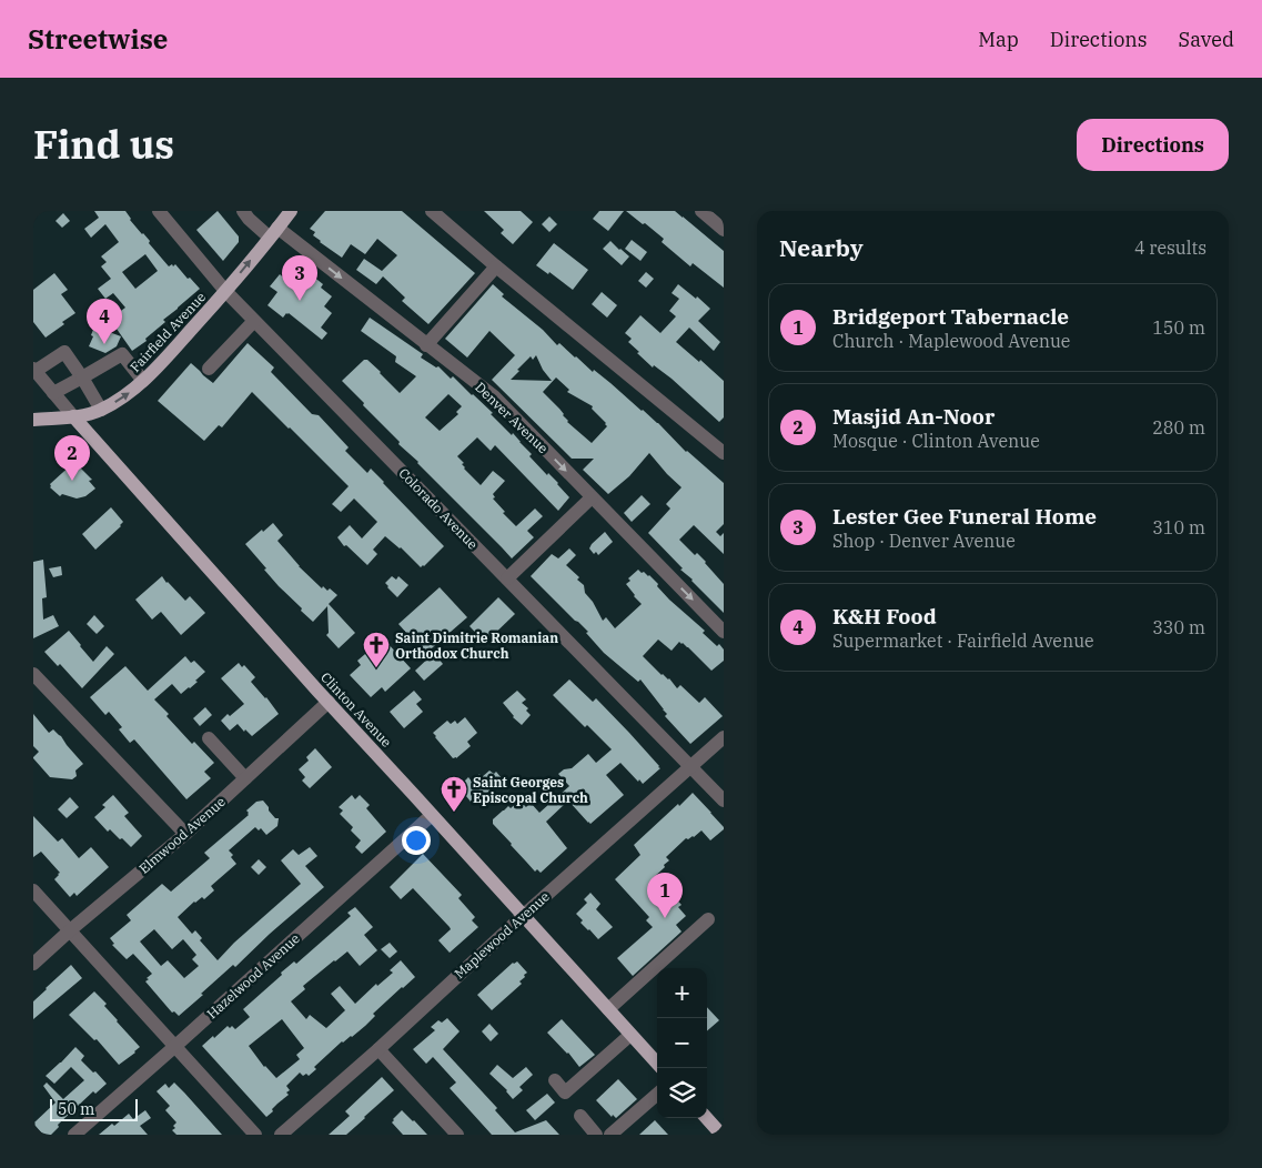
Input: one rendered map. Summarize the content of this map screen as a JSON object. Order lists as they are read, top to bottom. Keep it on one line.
{"streets":{"main road":["Fairfield Avenue","Clinton Avenue"],"street":["Denver Avenue","Colorado Avenue","Elmwood Avenue","Maplewood Avenue","Hazelwood Avenue"]},"crossings":[["Fairfield Avenue","Denver Avenue"],["Fairfield Avenue","Colorado Avenue"],["Fairfield Avenue","Clinton Avenue"],["Colorado Avenue","Maplewood Avenue"],["Clinton Avenue","Elmwood Avenue"],["Clinton Avenue","Maplewood Avenue"],["Clinton Avenue","Hazelwood Avenue"]],"one_way":["Fairfield Avenue"],"places":{"church":["Saint Dimitrie Romanian Orthodox Church","Saint Georges Episcopal Church"]},"scale_bar":"50 m","page":{"header":"Streetwise","nav":["Map","Directions","Saved"],"title":"Find us","buttons":"Directions","heading":["Nearby","4 results"],"pins":["3","4","2","1"],"list":[{"mark":"1","name":"Bridgeport Tabernacle","note":"Church · Maplewood Avenue","value":"150 m"},{"mark":"2","name":"Masjid An-Noor","note":"Mosque · Clinton Avenue","value":"280 m"},{"mark":"3","name":"Lester Gee Funeral Home","note":"Shop · Denver Avenue","value":"310 m"},{"mark":"4","name":"K&H Food","note":"Supermarket · Fairfield Avenue","value":"330 m"}],"map_buttons":["+","−"],"scale":"50 m"}}
